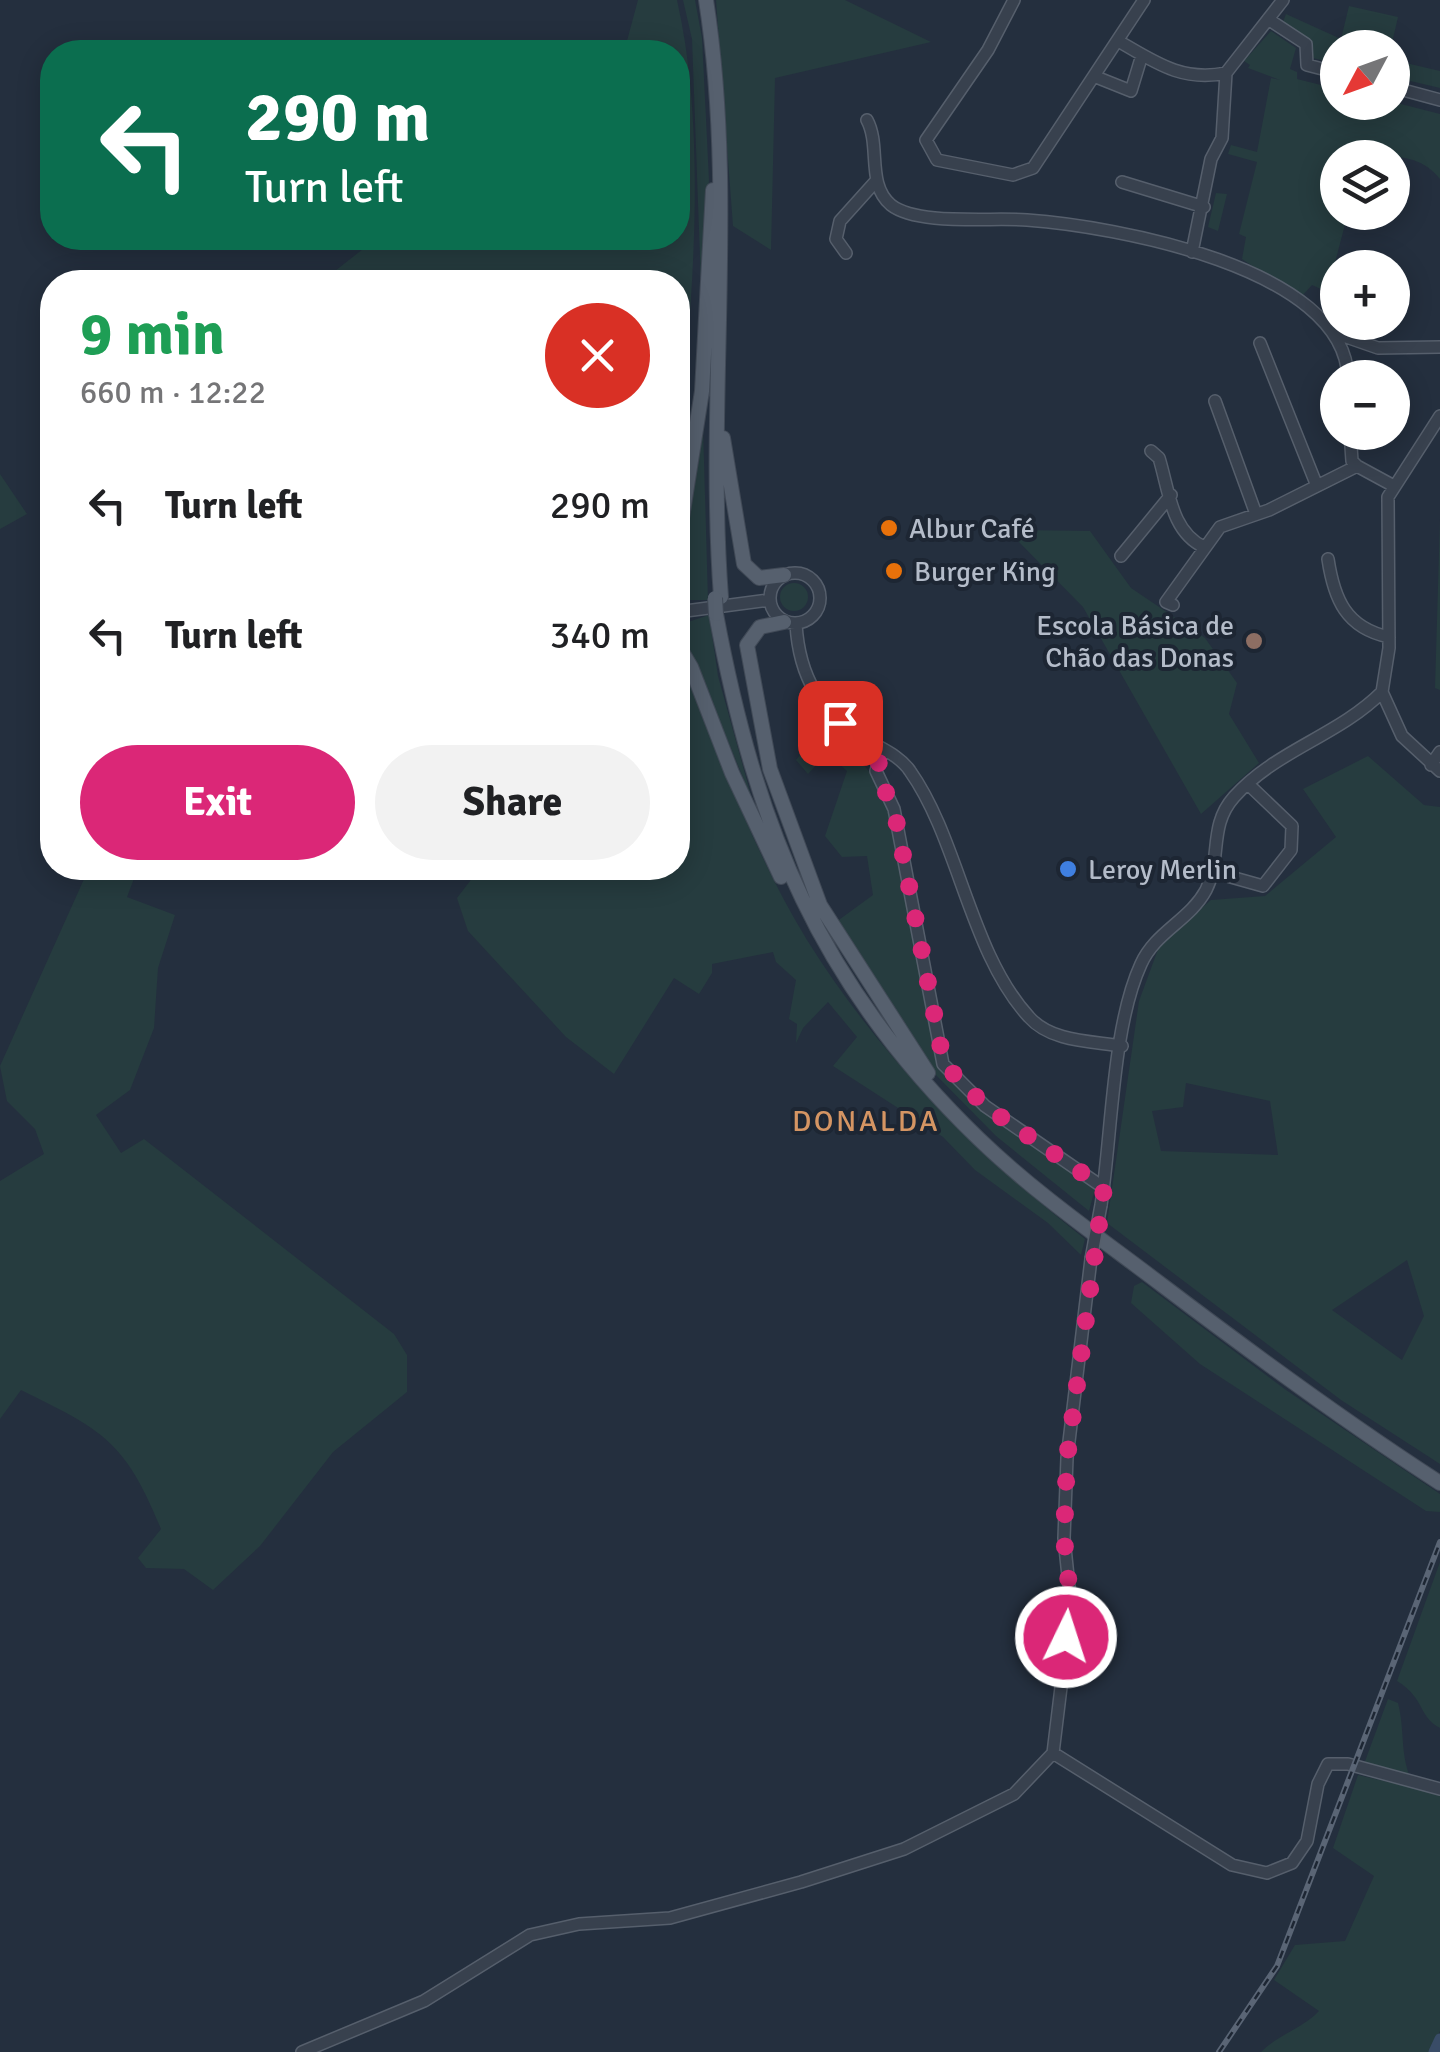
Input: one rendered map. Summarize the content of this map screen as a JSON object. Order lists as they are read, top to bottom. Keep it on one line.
{"districts":["DONALDA"],"places":["Albur Café","Burger King","Escola Básica de Chão das Donas","Leroy Merlin"],"north":"bottom left","page":{"map_buttons":["+","−"],"turn":["290 m","Turn left"],"heading":["9 min","660 m · 12:22"],"list":[{"name":"Turn left","value":"290 m"},{"name":"Turn left","value":"340 m"}],"buttons":["Exit","Share"]}}
